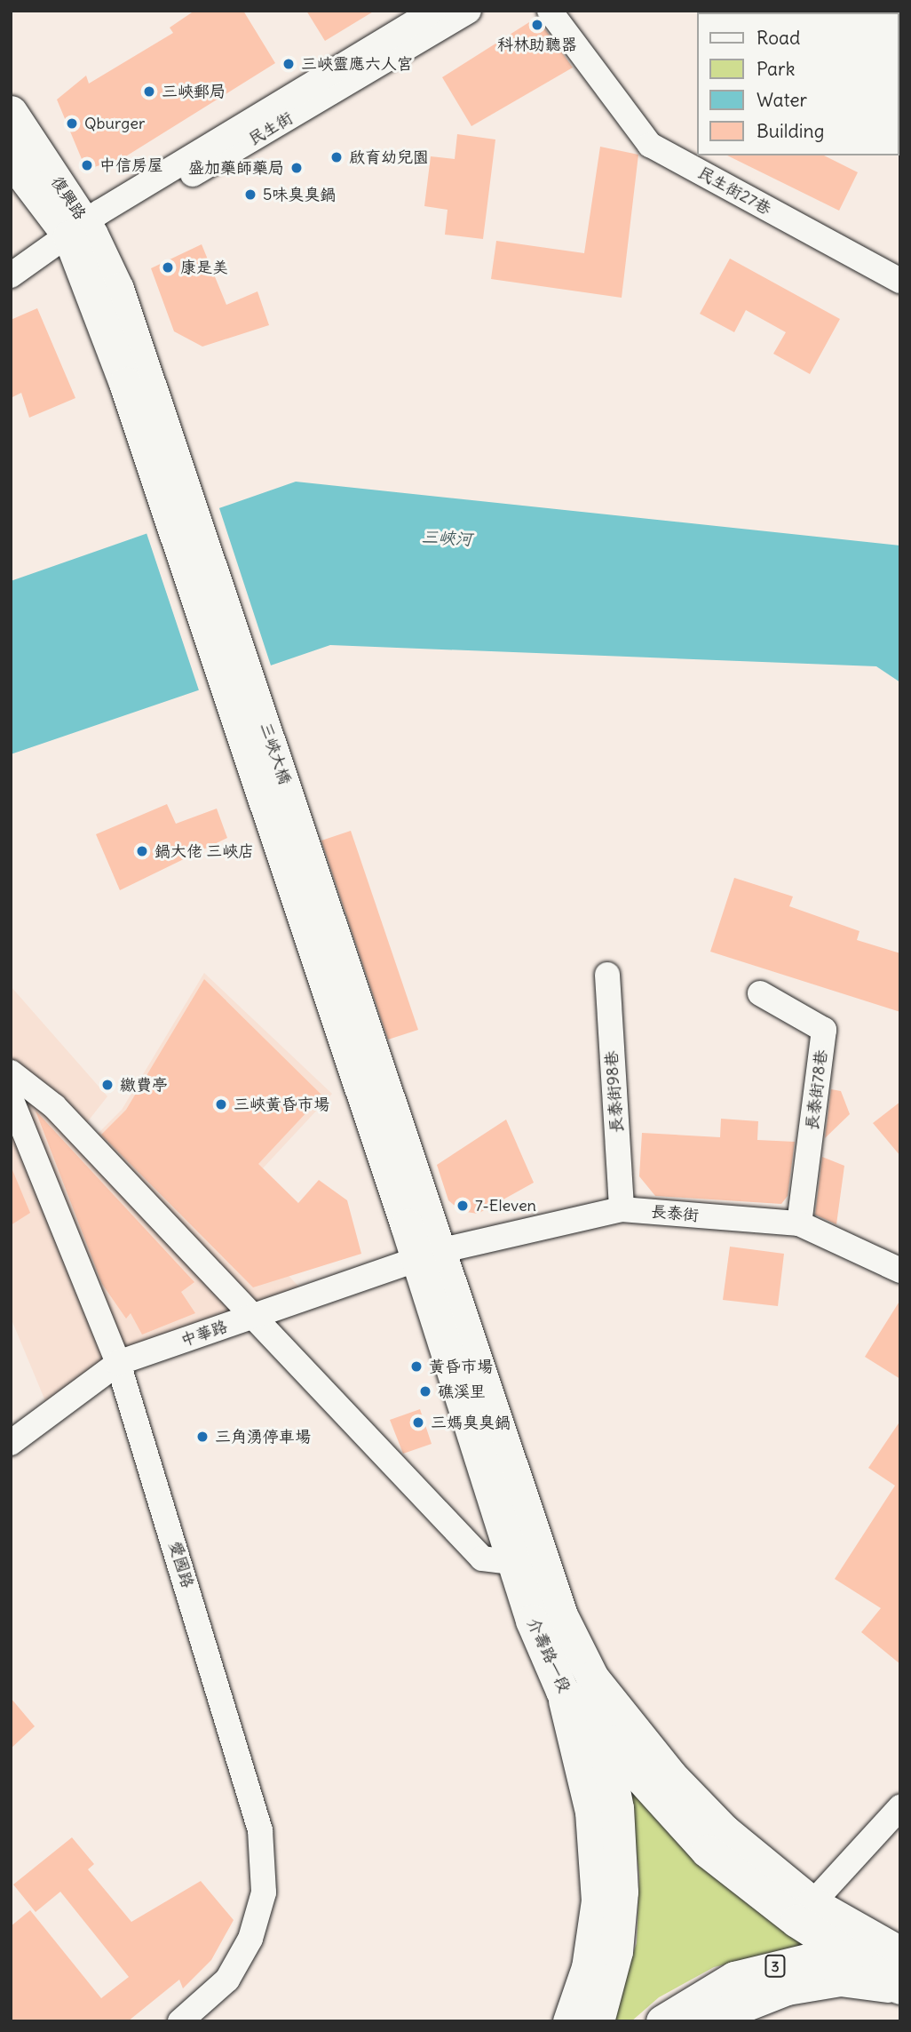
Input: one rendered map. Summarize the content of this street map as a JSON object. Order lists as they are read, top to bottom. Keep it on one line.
{"streets":{"main road":["復興路","三峽大橋","介壽路一段","3"],"street":["民生街","民生街27巷","長泰街78巷","長泰街98巷","長泰街","中華路","愛國路"]},"crossings":[["民生街","復興路"],["復興路","三峽大橋"],["三峽大橋","介壽路一段"],["長泰街78巷","長泰街"],["長泰街98巷","長泰街"],["長泰街","中華路"],["長泰街","介壽路一段"],["中華路","愛國路"],["中華路","介壽路一段"],["介壽路一段","3"]],"water":["三峽河"],"places":["科林助聽器","三峽靈應六人宮","三峽郵局","Qburger","啟育幼兒園","中信房屋","盛加藥師藥局","5味臭臭鍋","康是美","鍋大佬 三峽店","繳費亭","三峽黃昏市場","7-Eleven","黃昏市場","礁溪里","三媽臭臭鍋","三角湧停車場"],"legend":["Road","Park","Water","Building"]}
